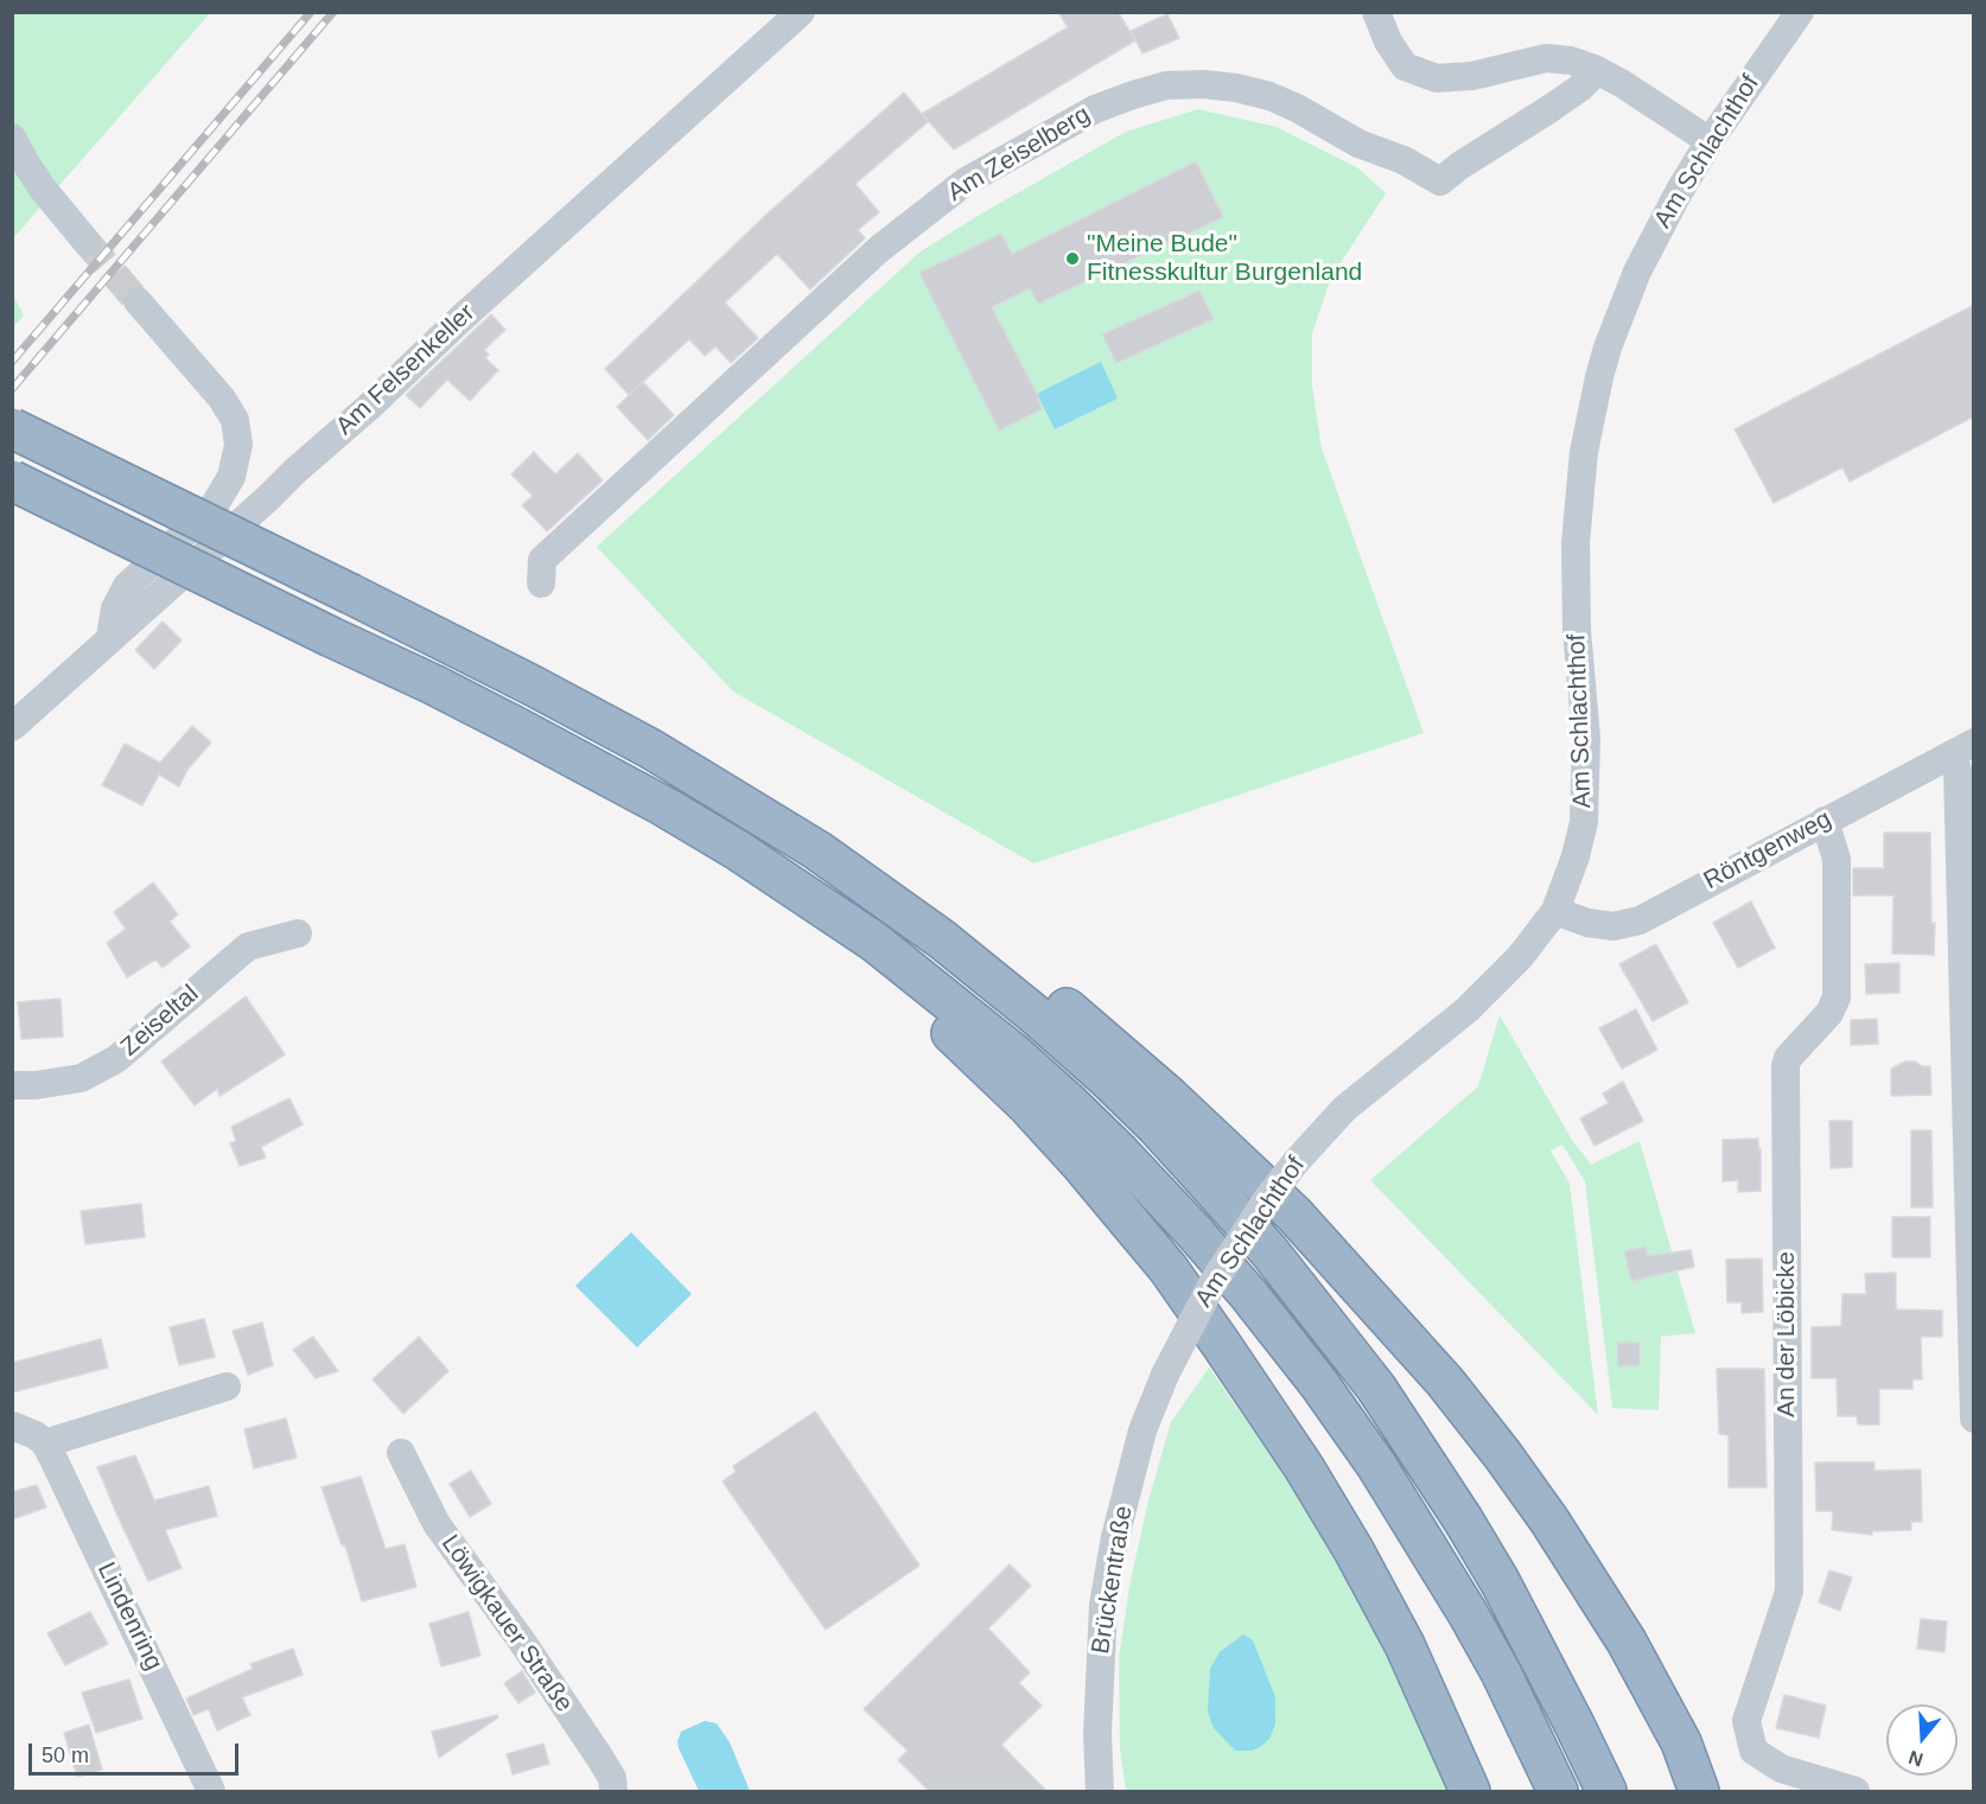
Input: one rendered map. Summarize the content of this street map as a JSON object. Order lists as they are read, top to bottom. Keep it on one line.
{"streets":{"street":["Am Schlachthof","Am Zeiselberg","Am Felsenkeller","Röntgenweg","Zeiseltal","An der Löbicke","Brückentraße","Lindenring","Löwigkauer Straße"]},"crossings":[["Am Schlachthof","Röntgenweg"],["Am Schlachthof","Brückentraße"],["Röntgenweg","An der Löbicke"]],"places":["\"Meine Bude\" Fitnesskultur Burgenland"],"scale_bar":"50 m","north":"bottom"}
